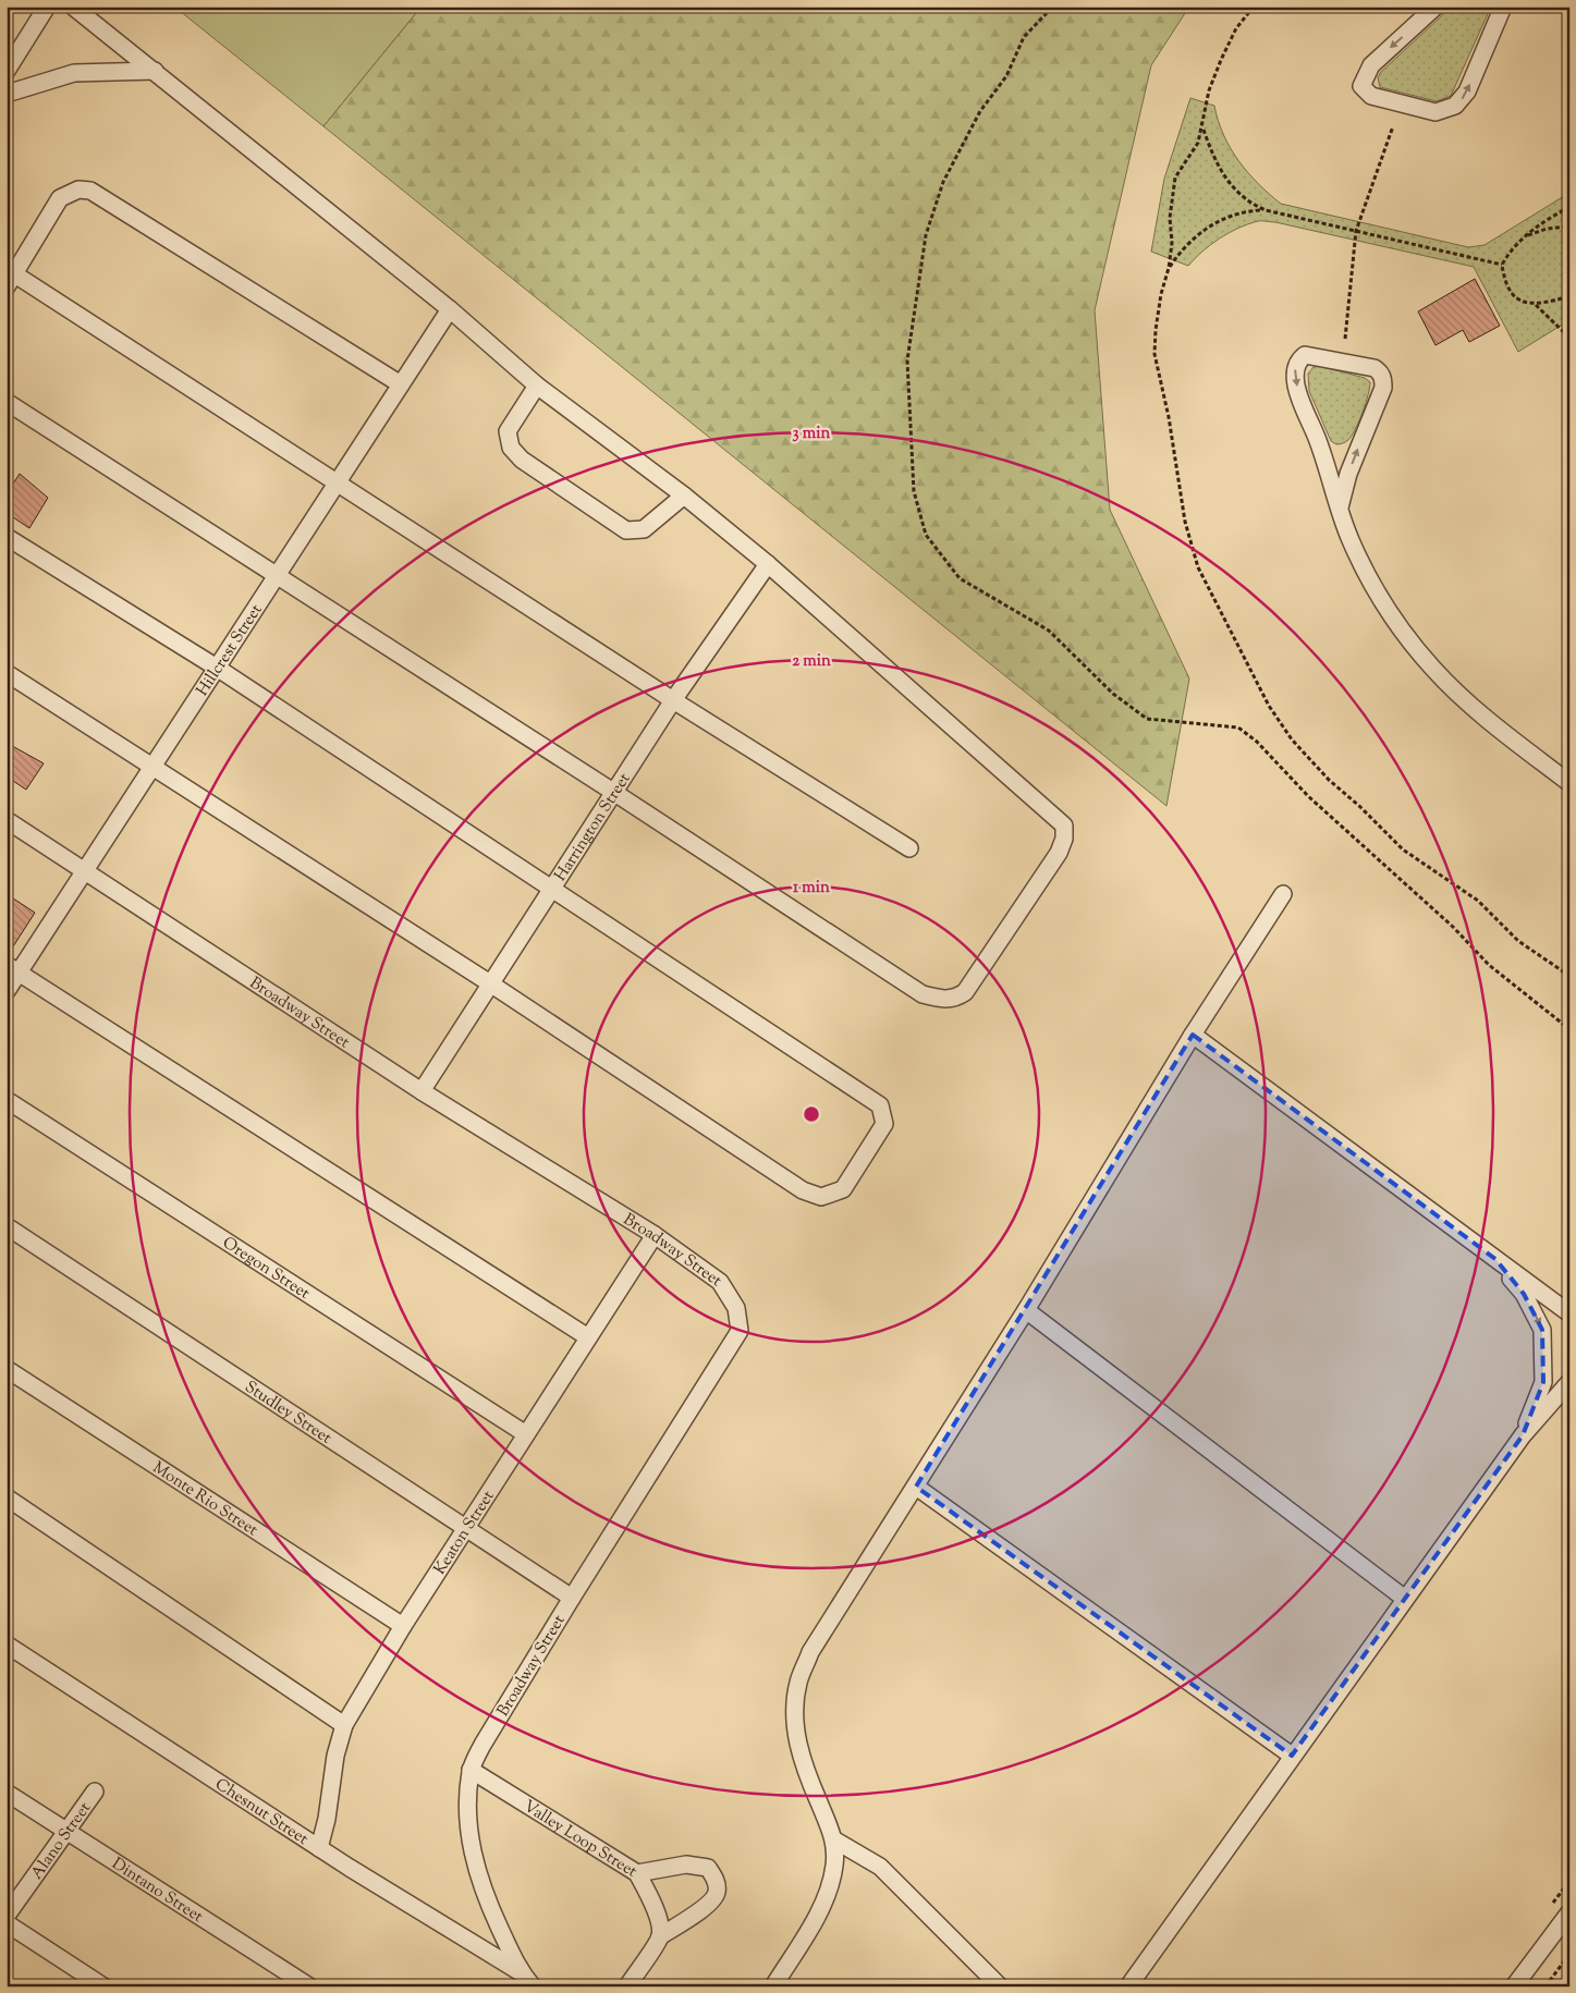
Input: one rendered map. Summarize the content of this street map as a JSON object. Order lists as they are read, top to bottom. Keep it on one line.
{"streets":{"street":["Hillcrest Street","Harrington Street","Broadway Street","Oregon Street","Studley Street","Monte Rio Street","Keaton Street","Chesnut Street","Valley Loop Street","Alano Street","Dintano Street"]},"crossings":[["Hillcrest Street","Broadway Street"],["Harrington Street","Broadway Street"],["Broadway Street","Studley Street"],["Broadway Street","Keaton Street"],["Broadway Street","Chesnut Street"],["Broadway Street","Valley Loop Street"],["Oregon Street","Keaton Street"],["Studley Street","Keaton Street"],["Monte Rio Street","Keaton Street"],["Keaton Street","Chesnut Street"],["Alano Street","Dintano Street"]],"rings":["3 min","2 min","1 min"]}
